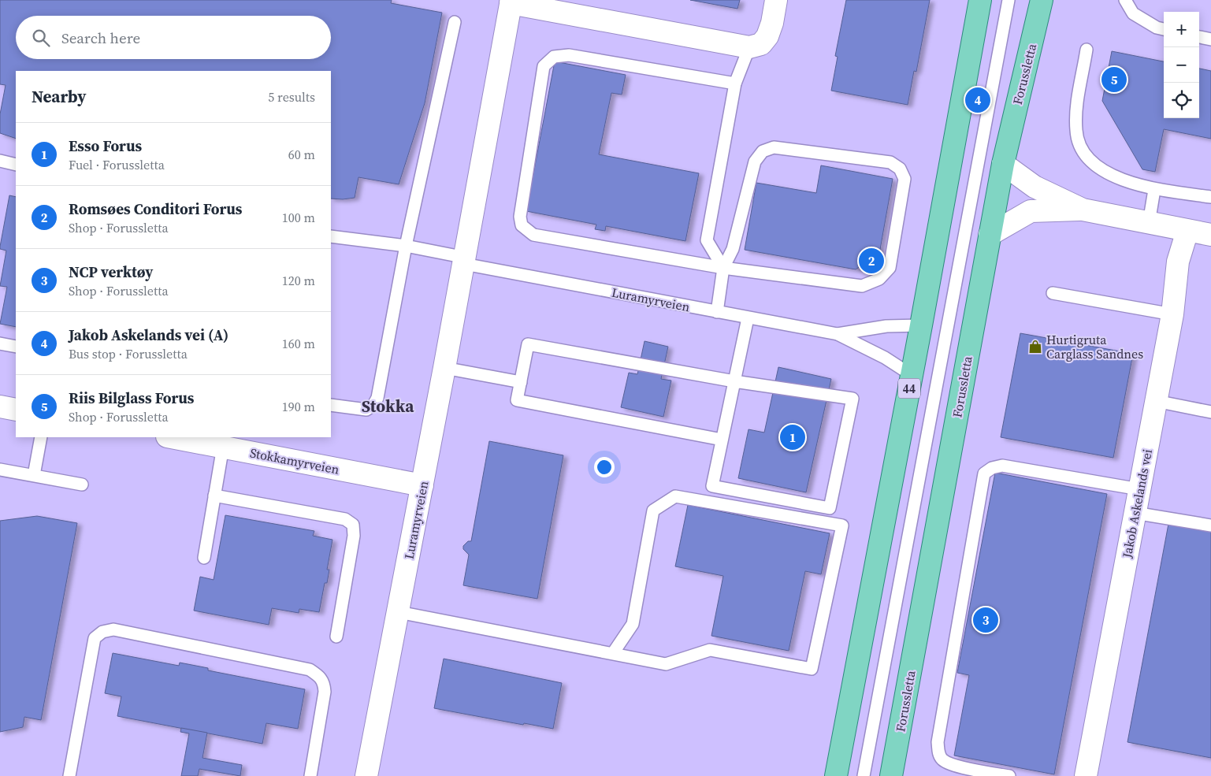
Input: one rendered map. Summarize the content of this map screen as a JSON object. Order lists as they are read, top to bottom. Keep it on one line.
{"streets":{"main road":["Forussletta","44"],"street":["Luramyrveien","Stokkamyrveien","Jakob Askelands vei"]},"crossings":[["Luramyrveien","44"],["Luramyrveien","Stokkamyrveien"]],"districts":["Stokka"],"places":{"shop":["Hurtigruta Carglass Sandnes"]},"page":{"map_buttons":["+","−"],"search":"Search here","pins":["5","4","2","1","3"],"heading":["Nearby","5 results"],"list":[{"mark":"1","name":"Esso Forus","note":"Fuel · Forussletta","value":"60 m"},{"mark":"2","name":"Romsøes Conditori Forus","note":"Shop · Forussletta","value":"100 m"},{"mark":"3","name":"NCP verktøy","note":"Shop · Forussletta","value":"120 m"},{"mark":"4","name":"Jakob Askelands vei (A)","note":"Bus stop · Forussletta","value":"160 m"},{"mark":"5","name":"Riis Bilglass Forus","note":"Shop · Forussletta","value":"190 m"}]}}
